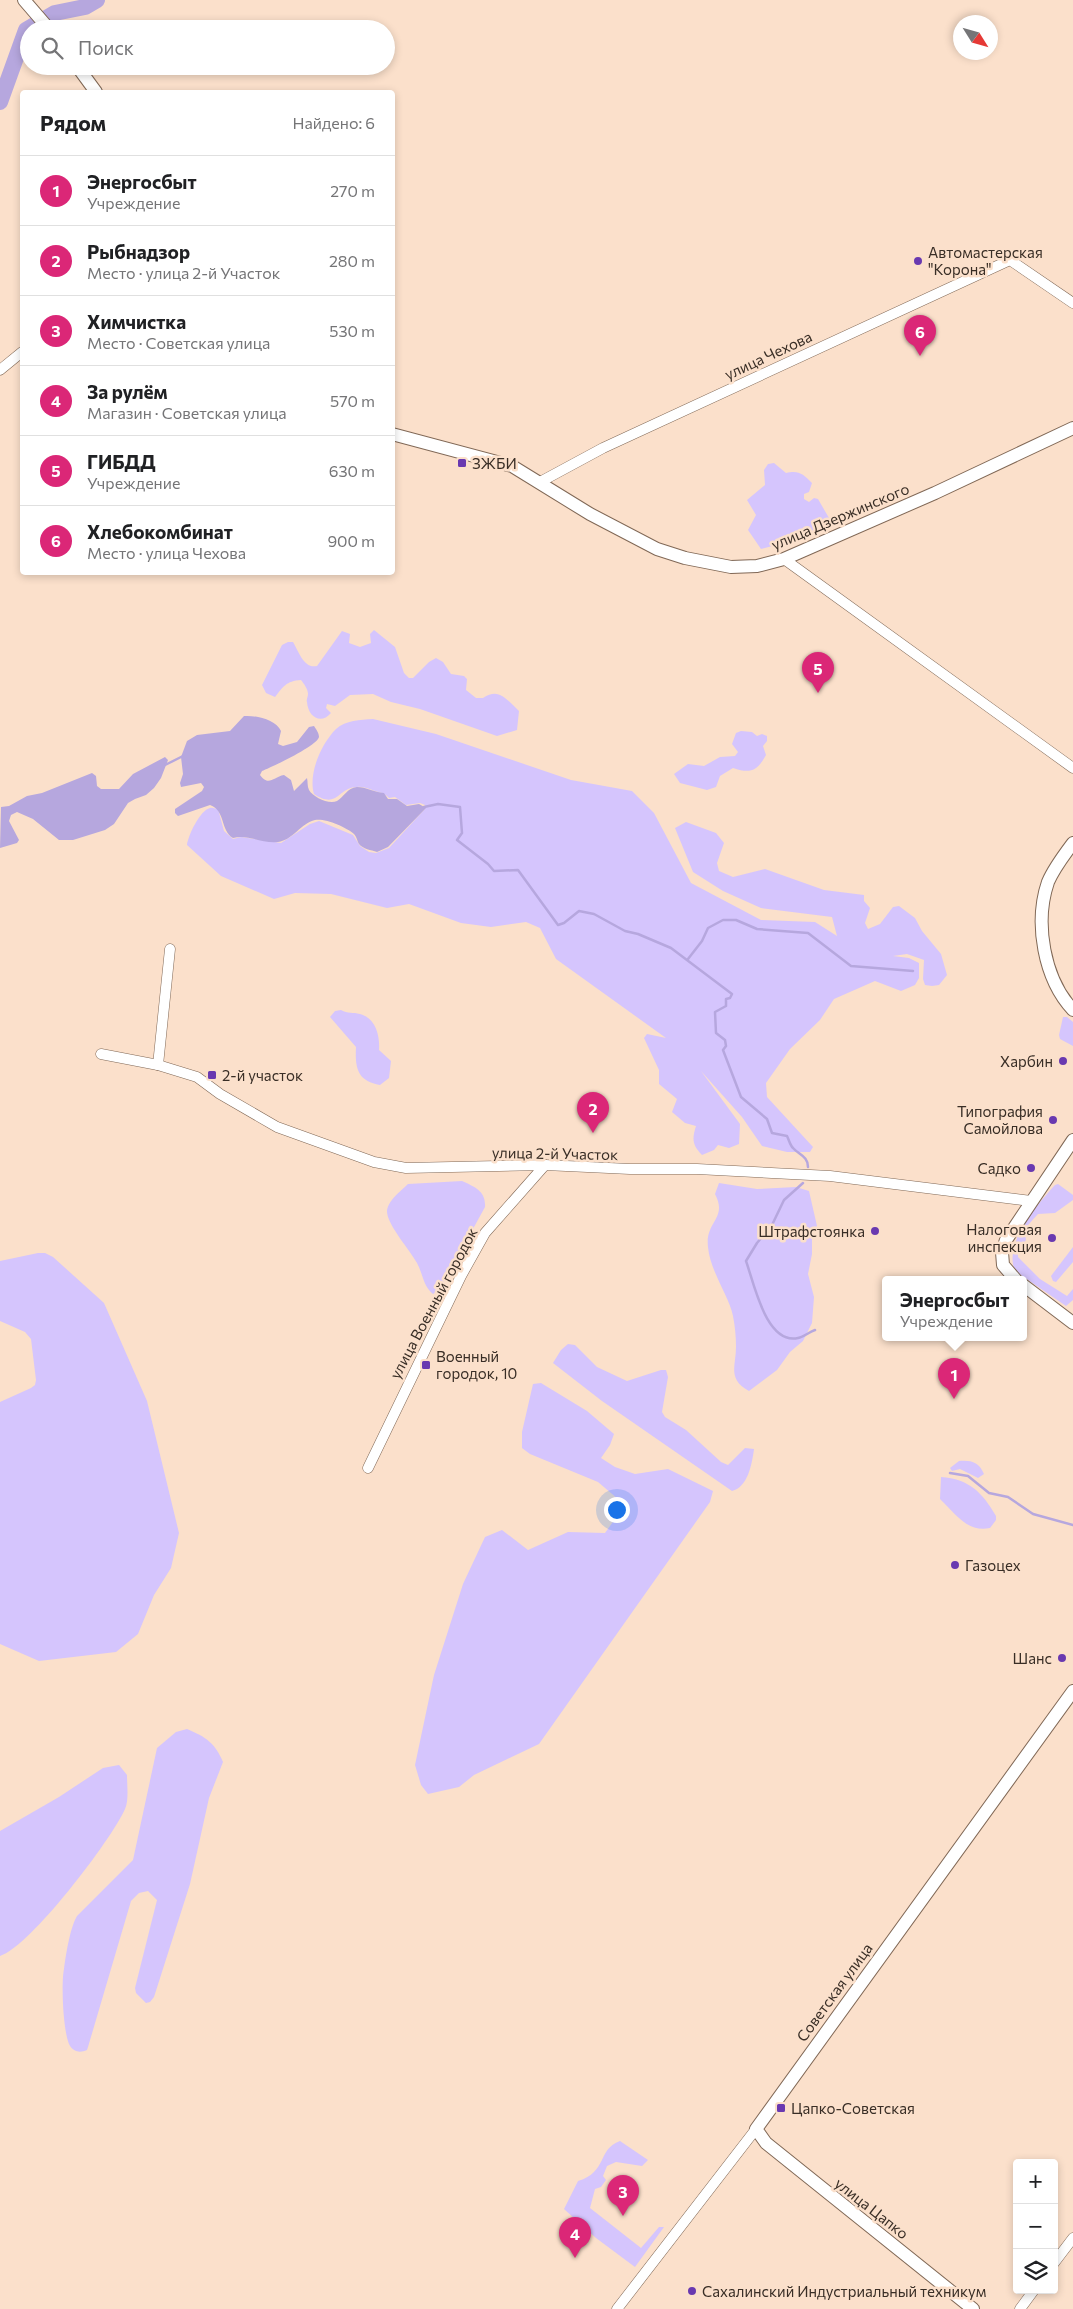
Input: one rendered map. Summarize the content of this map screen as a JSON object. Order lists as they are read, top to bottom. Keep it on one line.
{"streets":{"street":["улица Чехова","улица Дзержинского","улица 2-й Участок","улица Военный городок","Советская улица","улица Цапко"]},"crossings":[["улица Чехова","улица Дзержинского"],["улица 2-й Участок","улица Военный городок"],["Советская улица","улица Цапко"]],"places":{"other":["Автомастерская \"Корона\"","Харбин","Типография Самойлова","Садко","Штрафстоянка","Налоговая инспекция","Газоцех","Шанс","Сахалинский Индустриальный техникум"],"transit":["ЗЖБИ","2-й участок","Военный городок, 10","Цапко-Советская"]},"north":"bottom right","page":{"search":"Поиск","heading":["Рядом","Найдено: 6"],"list":[{"mark":"1","name":"Энергосбыт","note":"Учреждение","value":"270 m"},{"mark":"2","name":"Рыбнадзор","note":"Место · улица 2-й Участок","value":"280 m"},{"mark":"3","name":"Химчистка","note":"Место · Советская улица","value":"530 m"},{"mark":"4","name":"За рулём","note":"Магазин · Советская улица","value":"570 m"},{"mark":"5","name":"ГИБДД","note":"Учреждение","value":"630 m"},{"mark":"6","name":"Хлебокомбинат","note":"Место · улица Чехова","value":"900 m"}],"pins":["6","5","2","1","3","4"],"popup":["Энергосбыт","Учреждение"],"map_buttons":["+","−"]}}
